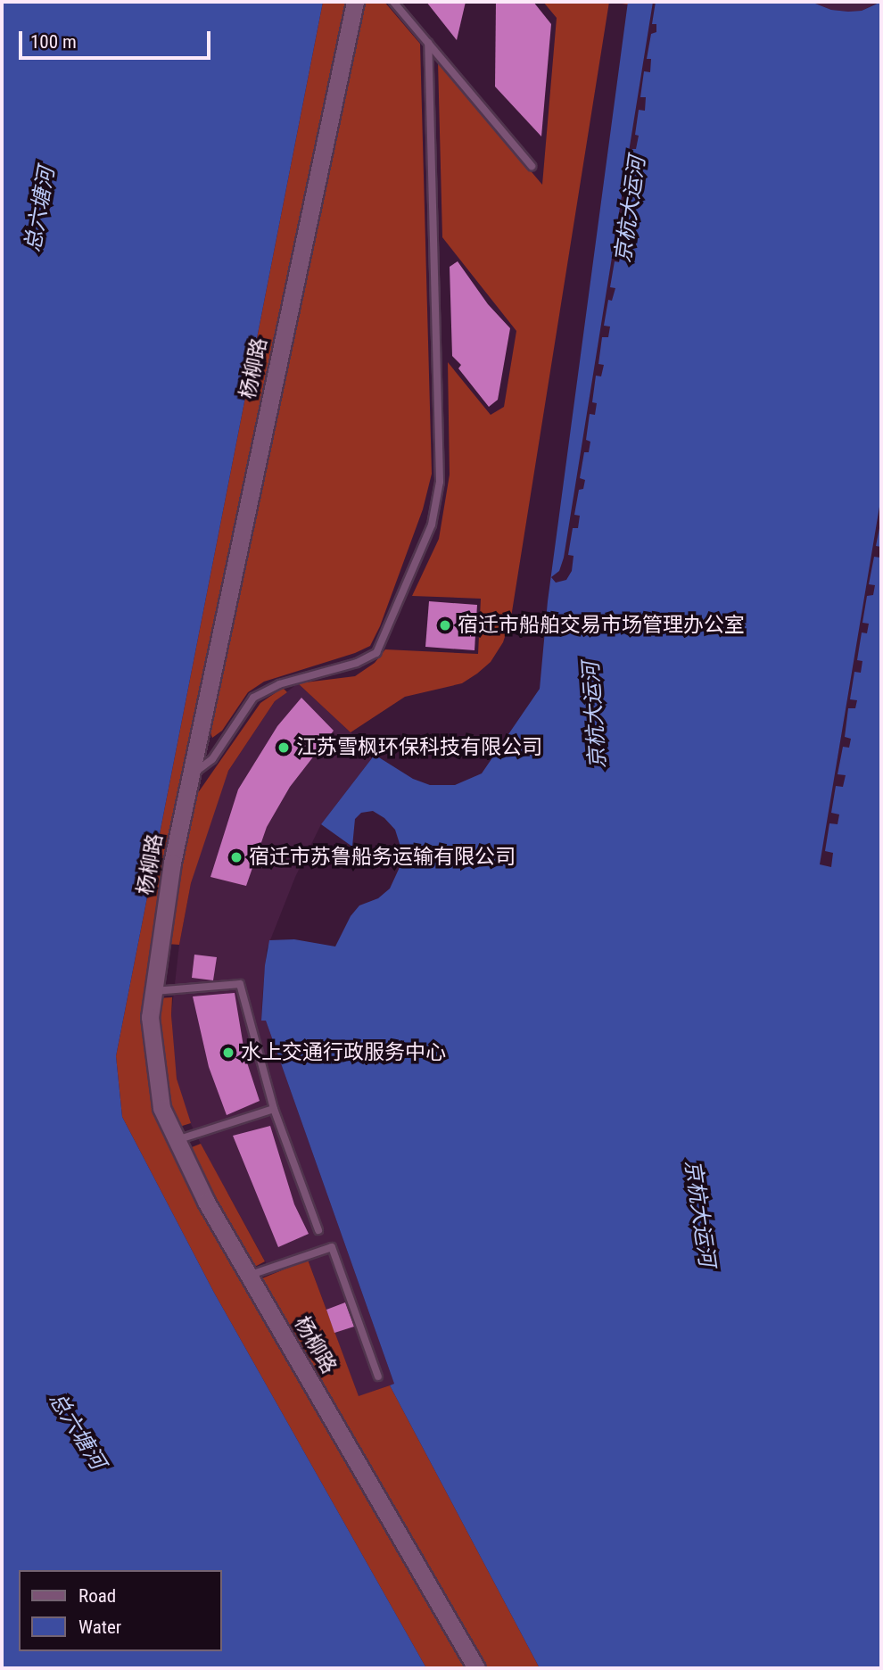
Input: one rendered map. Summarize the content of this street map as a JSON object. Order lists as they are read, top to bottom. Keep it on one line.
{"streets":{"street":["杨柳路"]},"water":["总六塘河","京杭大运河"],"places":["宿迁市船舶交易市场管理办公室","江苏雪枫环保科技有限公司","宿迁市苏鲁船务运输有限公司","水上交通行政服务中心"],"legend":["Road","Water"],"scale_bar":"100 m"}
